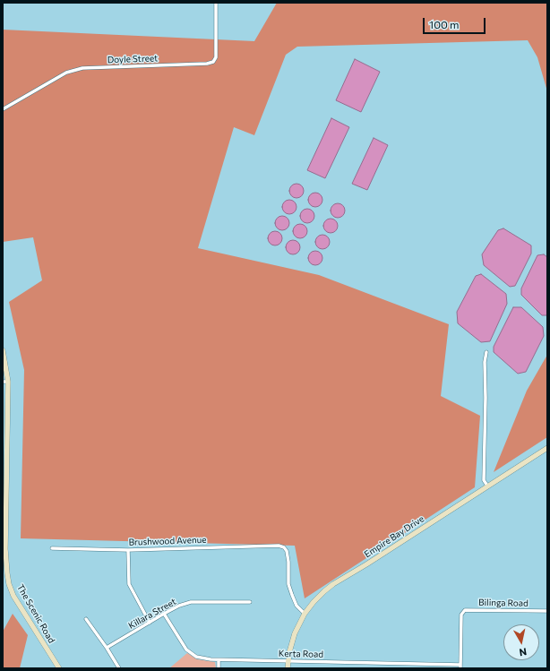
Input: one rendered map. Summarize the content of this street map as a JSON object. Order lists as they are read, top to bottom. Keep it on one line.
{"streets":{"main road":["Empire Bay Drive","The Scenic Road"],"street":["Doyle Street","Brushwood Avenue","Bilinga Road","Killara Street","Kerta Road"]},"crossings":[["Empire Bay Drive","Brushwood Avenue"],["Empire Bay Drive","Kerta Road"],["Bilinga Road","Kerta Road"],["Killara Street","Kerta Road"]],"scale_bar":"100 m","north":"bottom"}
